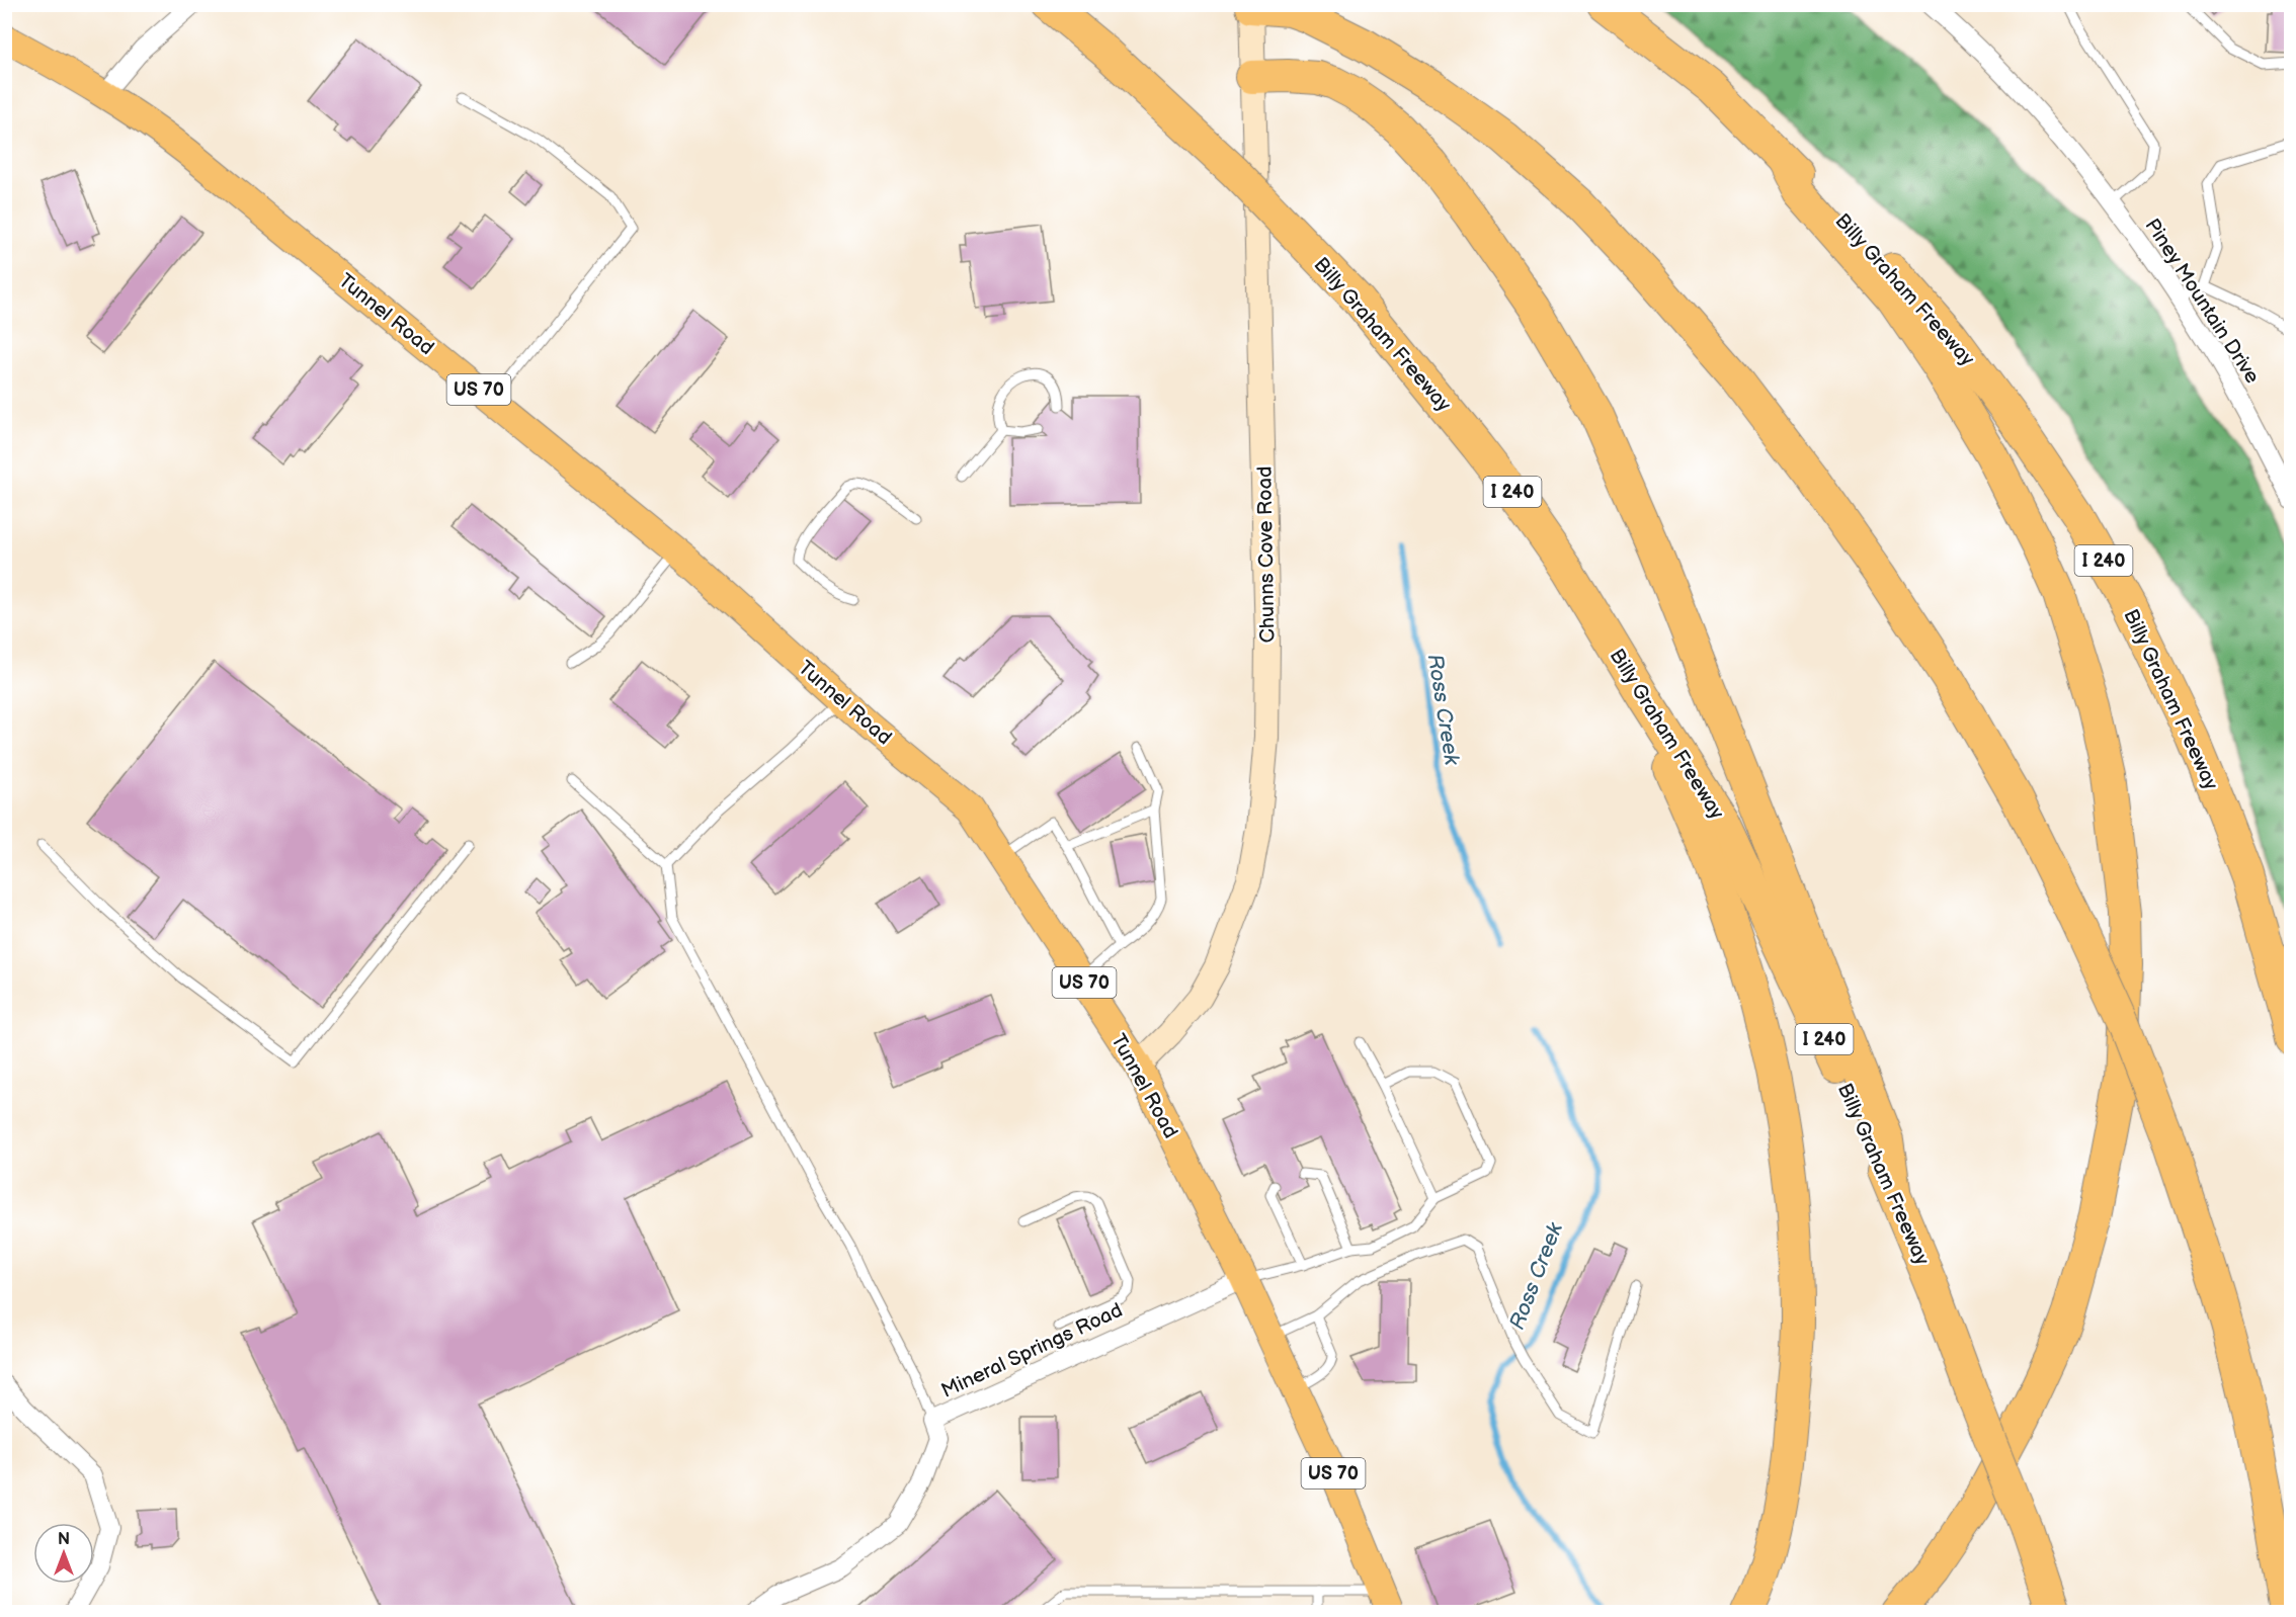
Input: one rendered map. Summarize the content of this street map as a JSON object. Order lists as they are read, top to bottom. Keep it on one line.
{"streets":{"highway":["Billy Graham Freeway","I 240"],"main road":["Tunnel Road","US 70","Chunns Cove Road"],"street":["Piney Mountain Drive","Mineral Springs Road"]},"crossings":[["Tunnel Road","Chunns Cove Road"],["Tunnel Road","Mineral Springs Road"]],"water":["Ross Creek"],"north":"top"}
